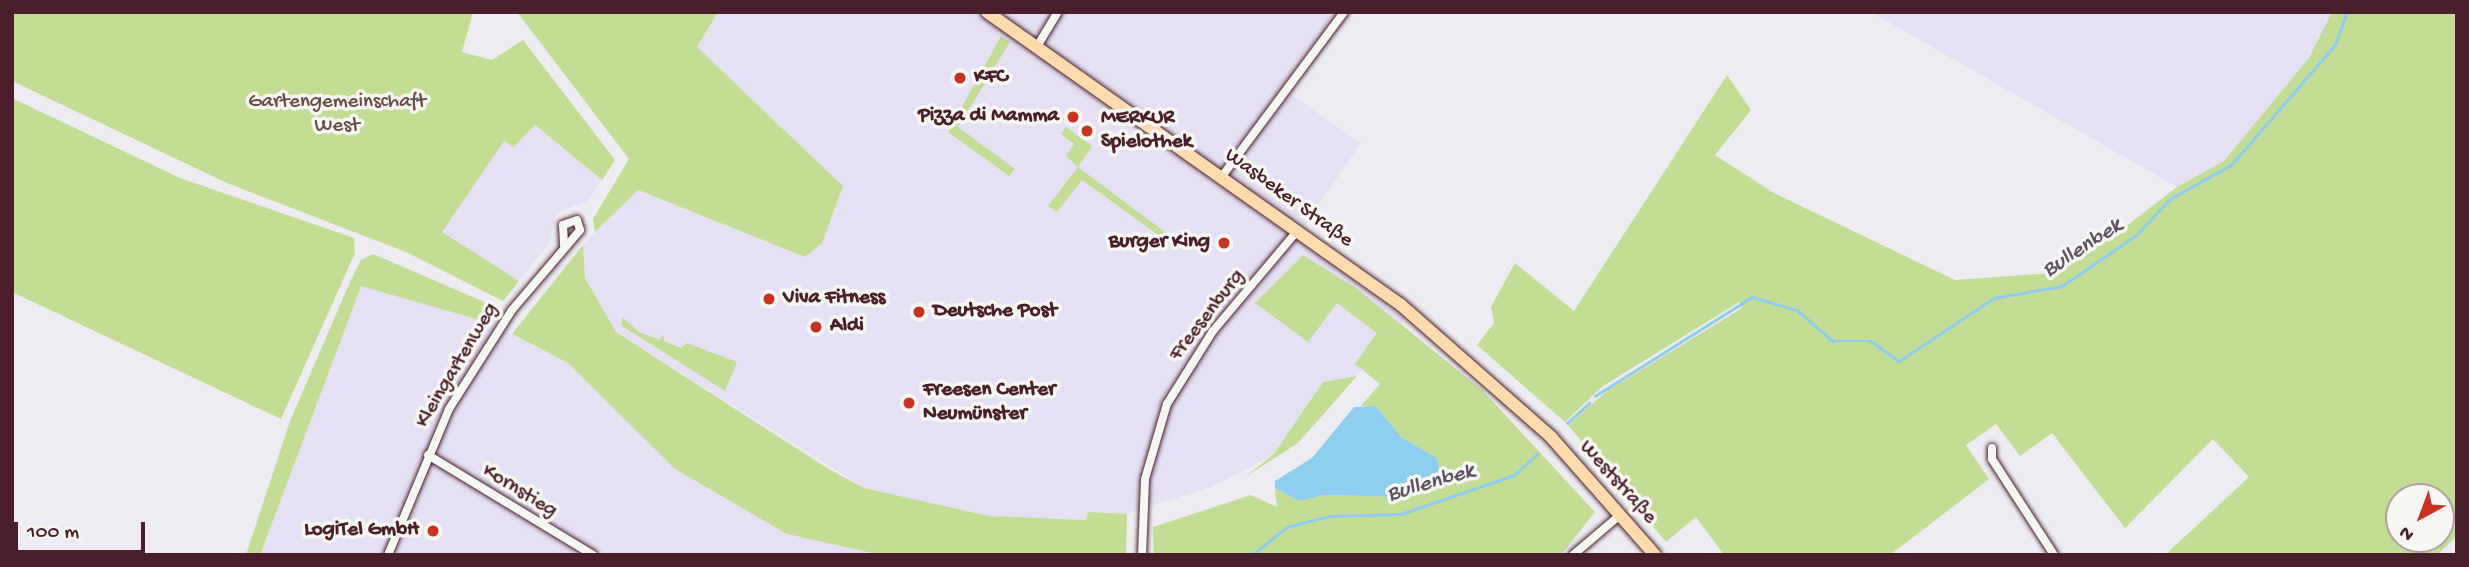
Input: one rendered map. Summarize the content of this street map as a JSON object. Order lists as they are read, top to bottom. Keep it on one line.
{"streets":{"main road":["Wasbeker Straße","Weststraße"],"street":["Freesenburg","Kleingartenweg","Kornstieg"]},"crossings":[["Wasbeker Straße","Freesenburg"],["Wasbeker Straße","Weststraße"],["Kleingartenweg","Kornstieg"]],"water":["Bullenbek"],"parks":["Gartengemeinschaft West"],"places":["KFC","Pizza di Mamma","MERKUR Spielothek","Burger King","Viva Fitness","Deutsche Post","Aldi","Freesen Center Neumünster","LogiTel GmbH"],"scale_bar":"100 m","north":"bottom left"}
